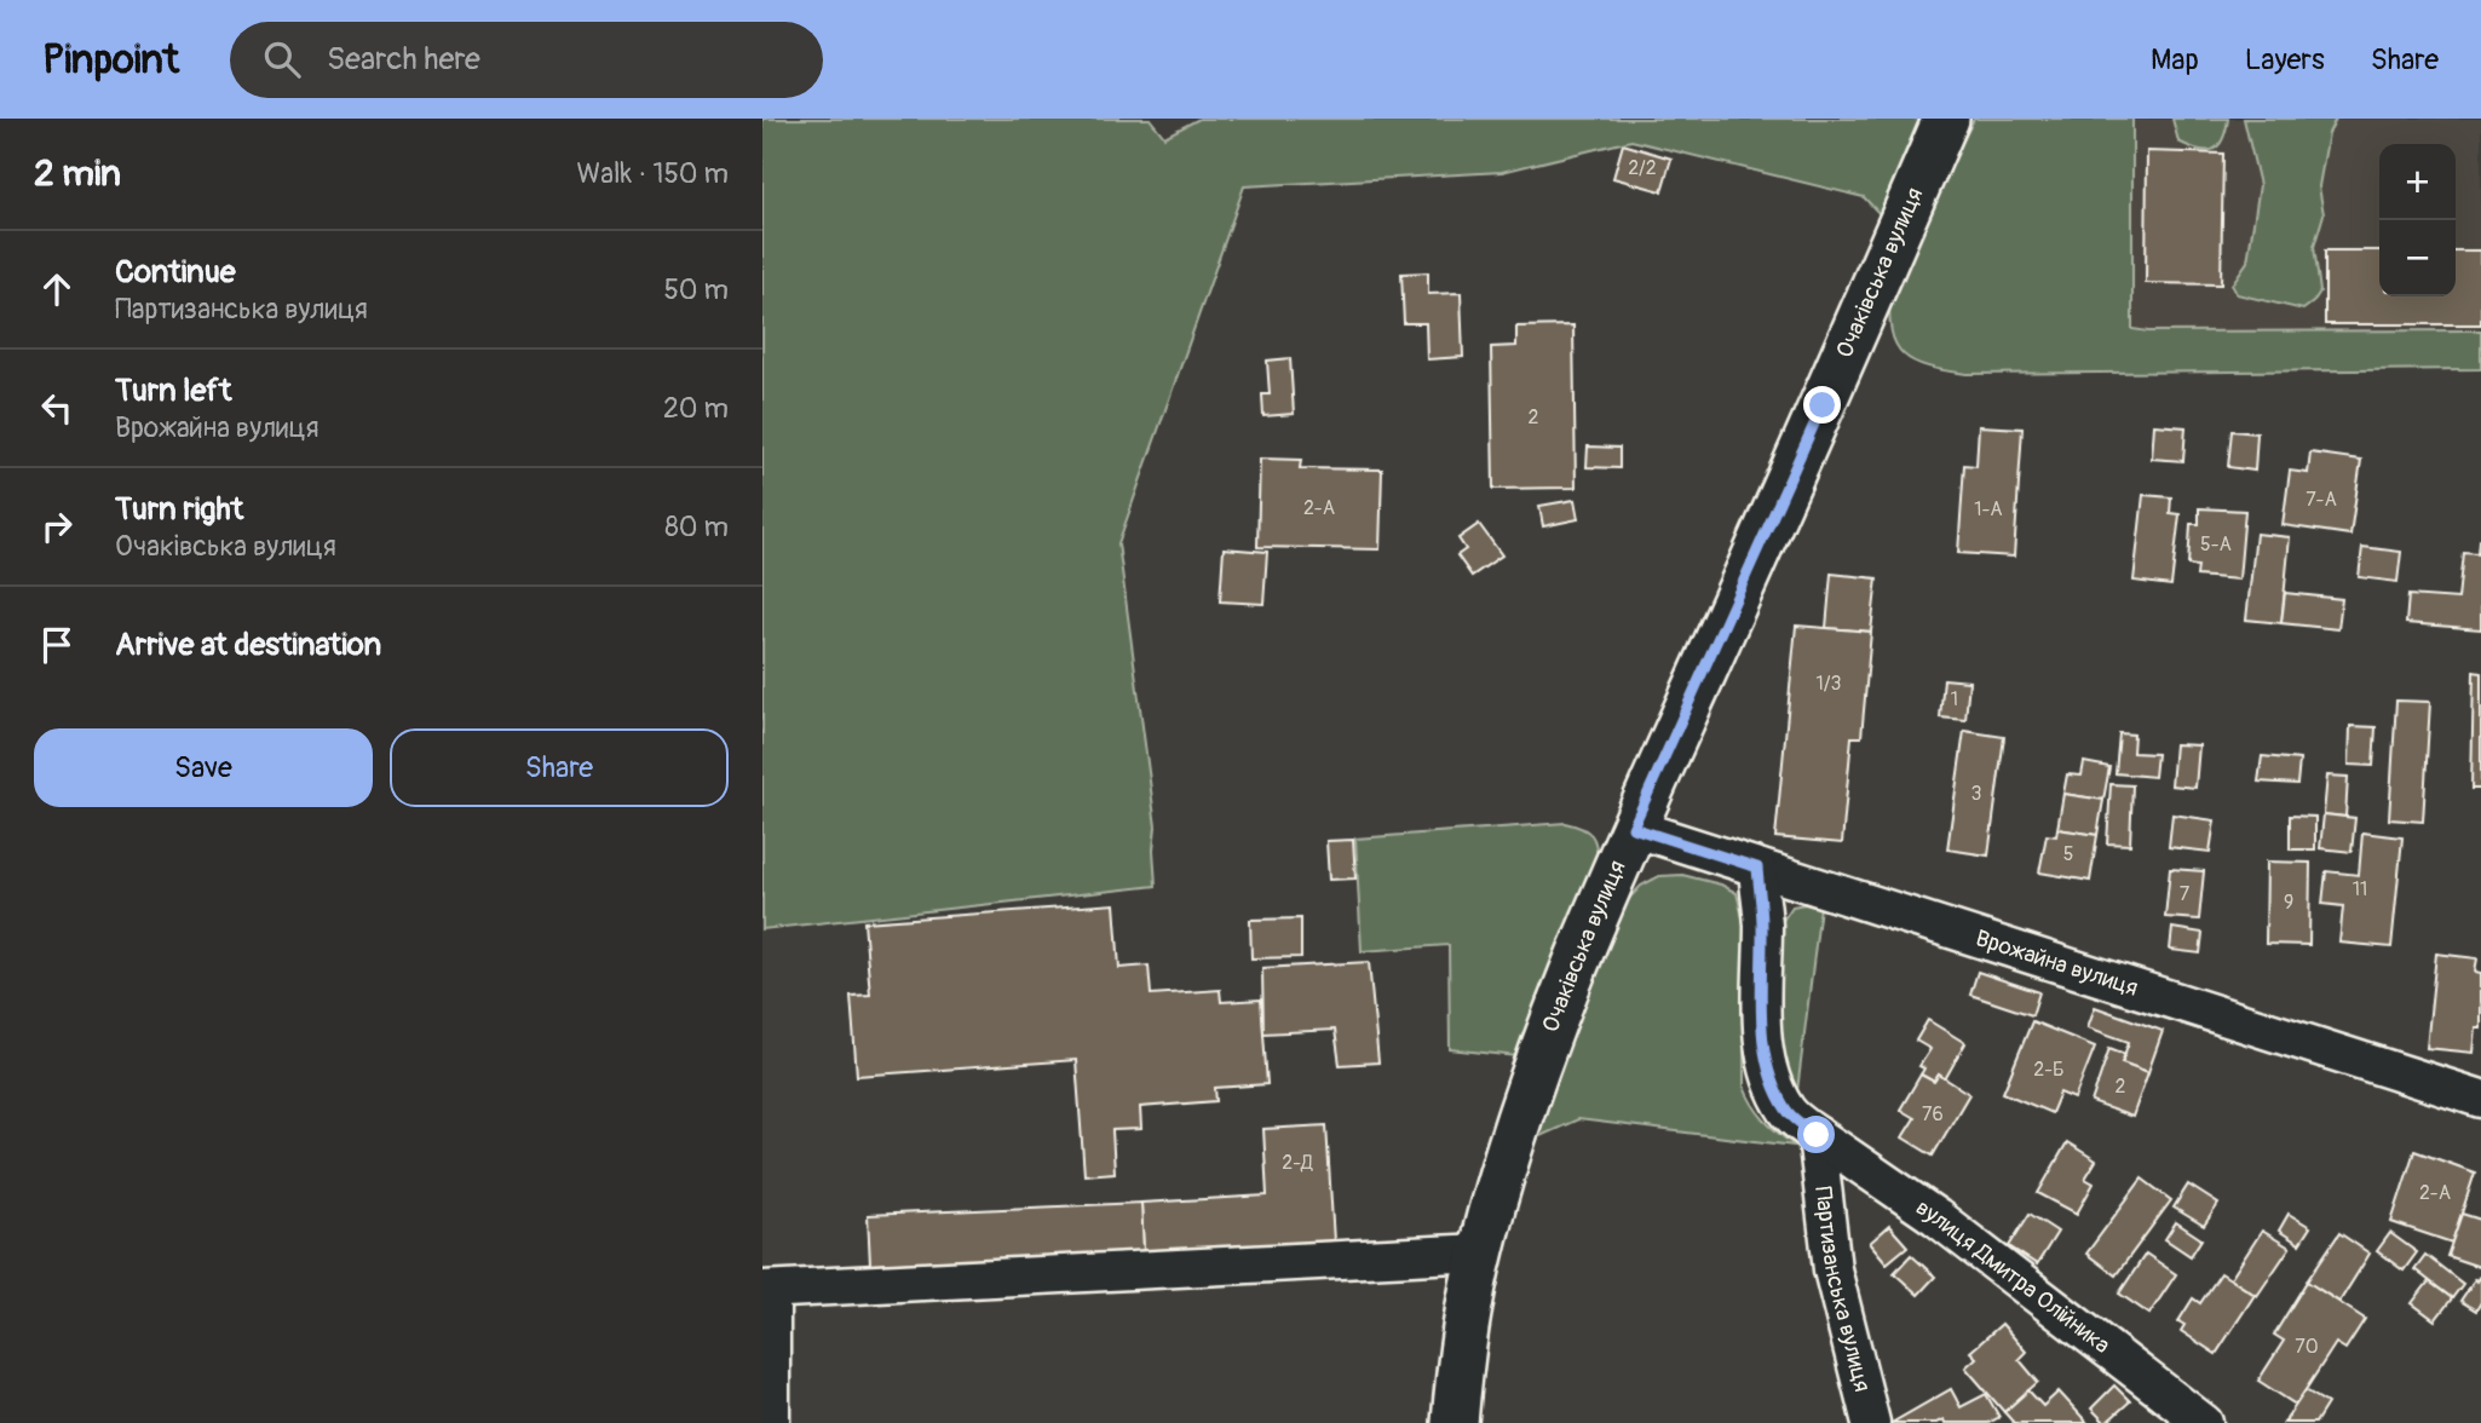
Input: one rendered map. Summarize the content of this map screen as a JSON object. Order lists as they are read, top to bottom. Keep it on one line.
{"streets":{"street":["Очаківська вулиця","Врожайна вулиця","вулиця Дмитра Олійника","Партизанська вулиця"]},"crossings":[["Очаківська вулиця","Врожайна вулиця"],["вулиця Дмитра Олійника","Партизанська вулиця"]],"house_numbers":["2/2","2","7-А","2-А","1-А","5-А","1/3","1","3","5","11","7","9","2-Б","2","76","2-Д","2-А","70"],"page":{"header":"Pinpoint","search":"Search here","nav":["Map","Layers","Share"],"heading":["2 min","Walk · 150 m"],"map_buttons":["+","−"],"list":[["Continue","Партизанська вулиця","50 m"],["Turn left","Врожайна вулиця","20 m"],["Turn right","Очаківська вулиця","80 m"],"Arrive at destination"],"buttons":["Save","Share"]}}
